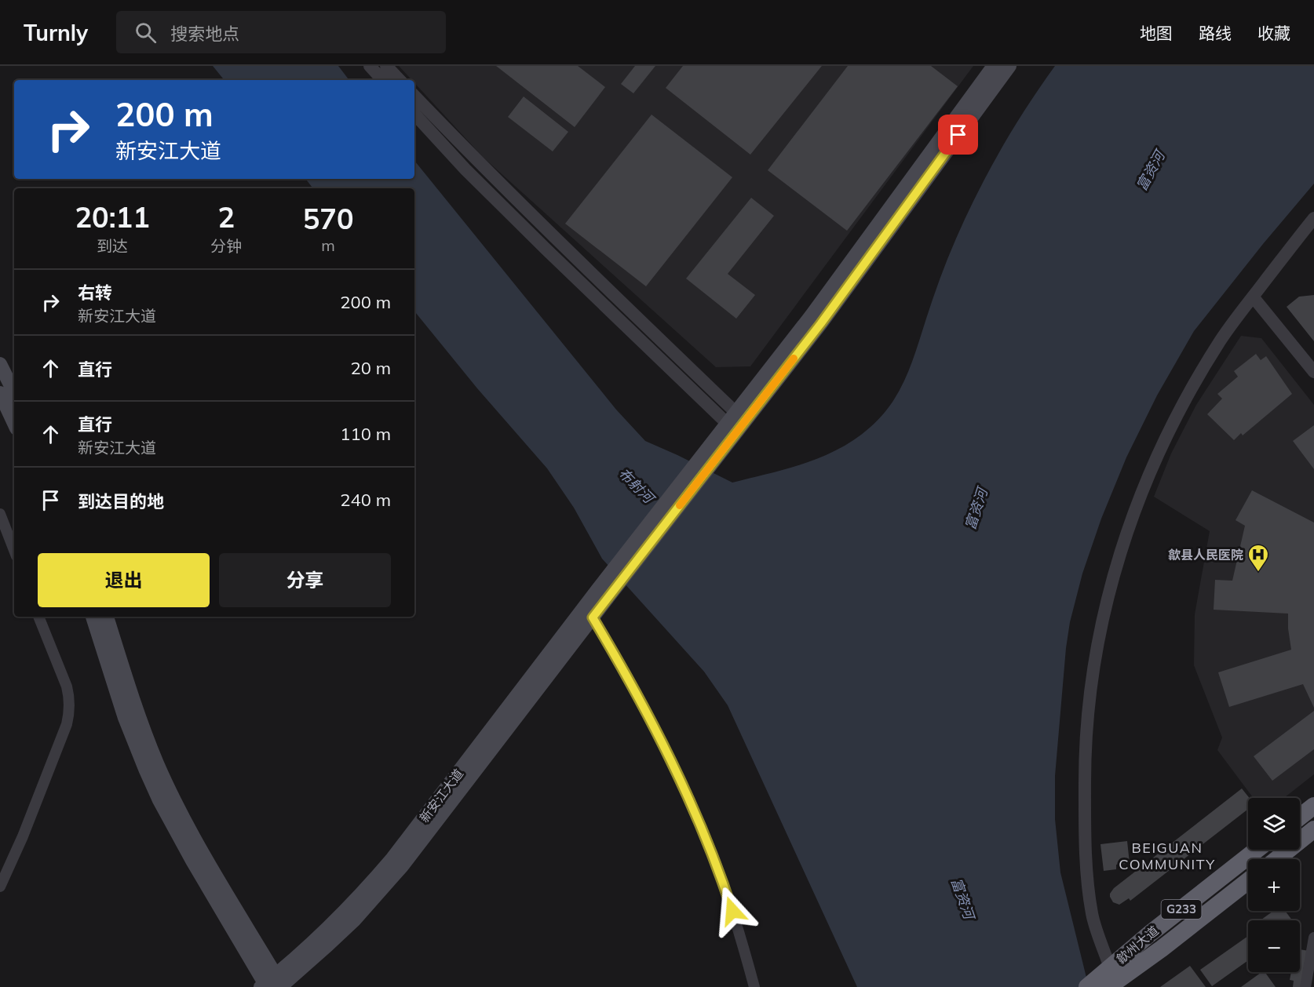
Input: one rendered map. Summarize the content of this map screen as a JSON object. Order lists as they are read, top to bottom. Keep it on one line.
{"streets":{"highway":["G233","歙州大道"],"main road":["新安江大道"]},"districts":["BEIGUAN COMMUNITY"],"water":["富资河","布射河"],"places":{"hospital":["歙县人民医院"]},"page":{"header":"Turnly","search":"搜索地点","nav":["地图","路线","收藏"],"turn":["200 m","新安江大道"],"eta":["20:11","到达","2","分钟","570","m"],"list":[{"name":"右转","note":"新安江大道","value":"200 m"},{"name":"直行","value":"20 m"},{"name":"直行","note":"新安江大道","value":"110 m"},{"name":"到达目的地","value":"240 m"}],"buttons":["退出","分享"],"map_buttons":["+","−"]}}
